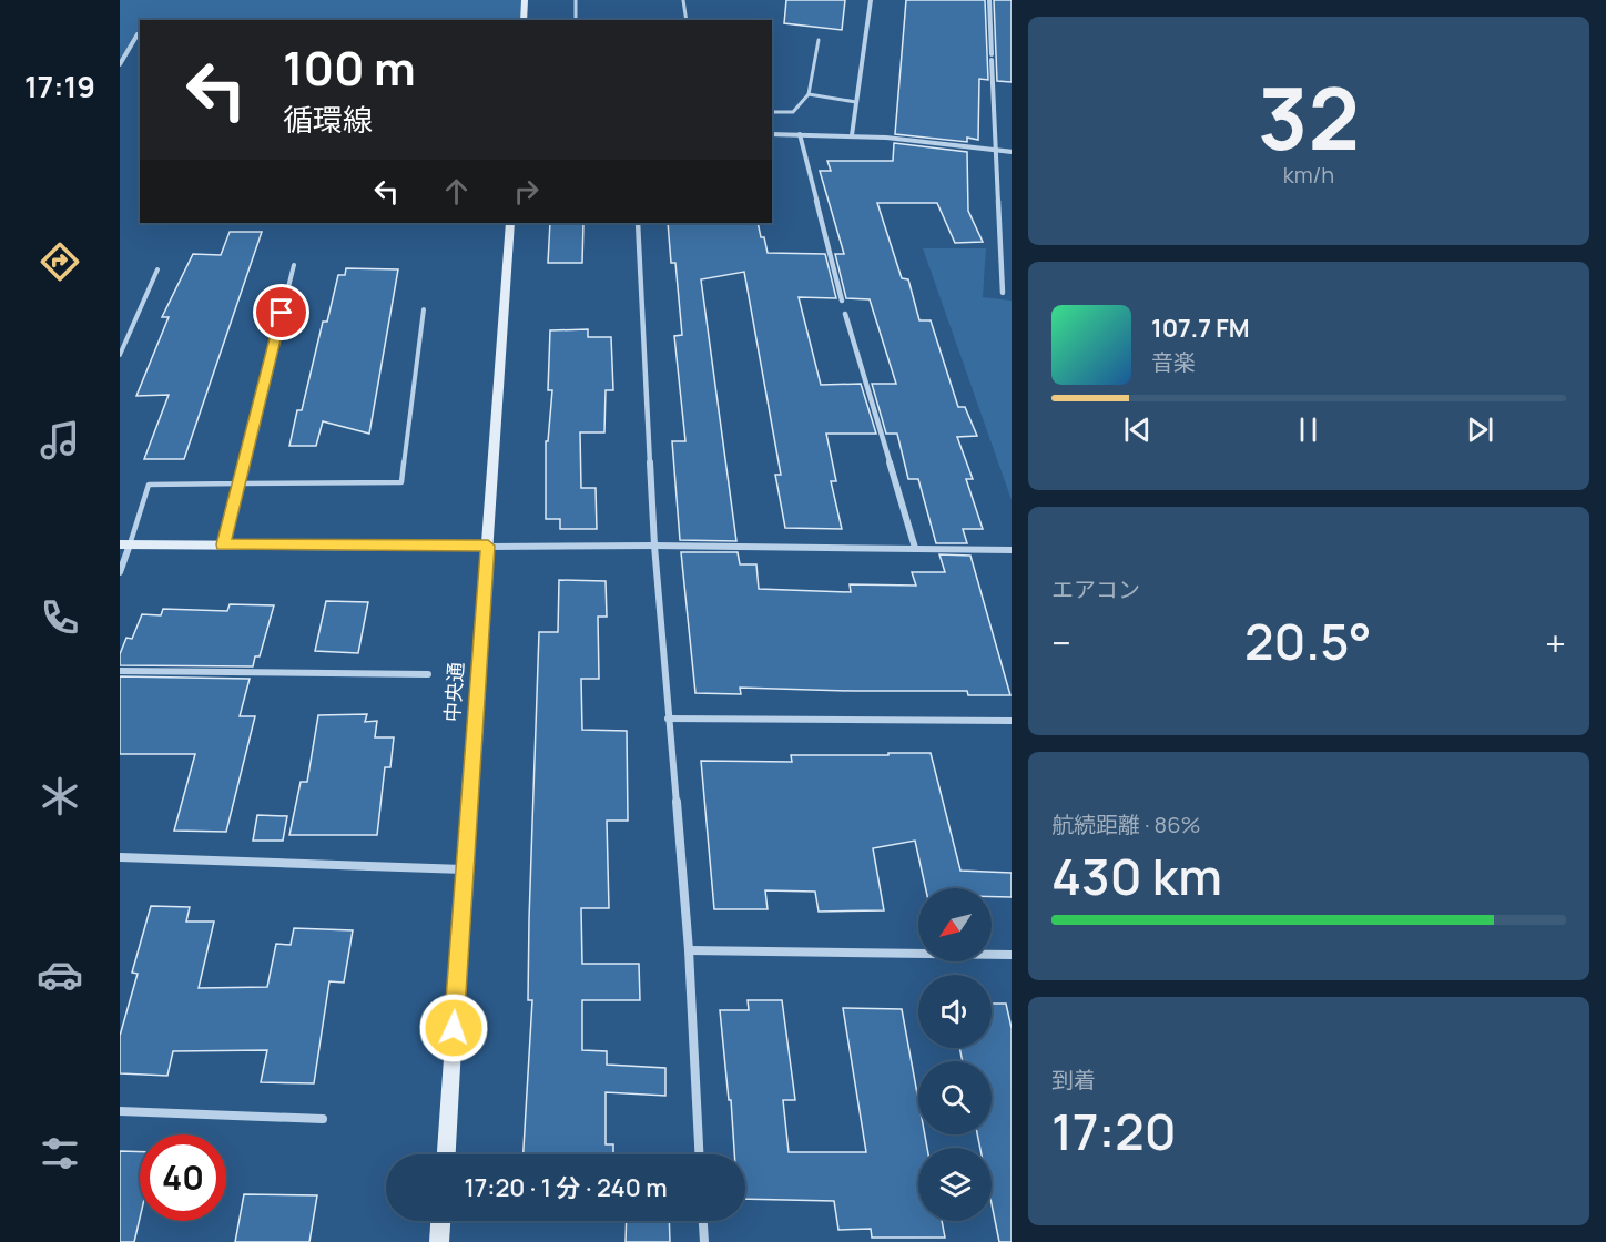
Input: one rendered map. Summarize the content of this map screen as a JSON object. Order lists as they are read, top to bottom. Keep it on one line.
{"streets":{"street":["中央通"]},"north":"bottom left","page":{"tabs":"17:19","tile":[["32","km/h"],"エアコン",["航続距離 · 86%","430 km"],["到着","17:20"]],"turn":["100 m","循環線"],"song":["107.7 FM","音楽"],"heat":["−","20.5°","+"],"limit":"40","trip":"17:20 · 1 分 · 240 m"}}
